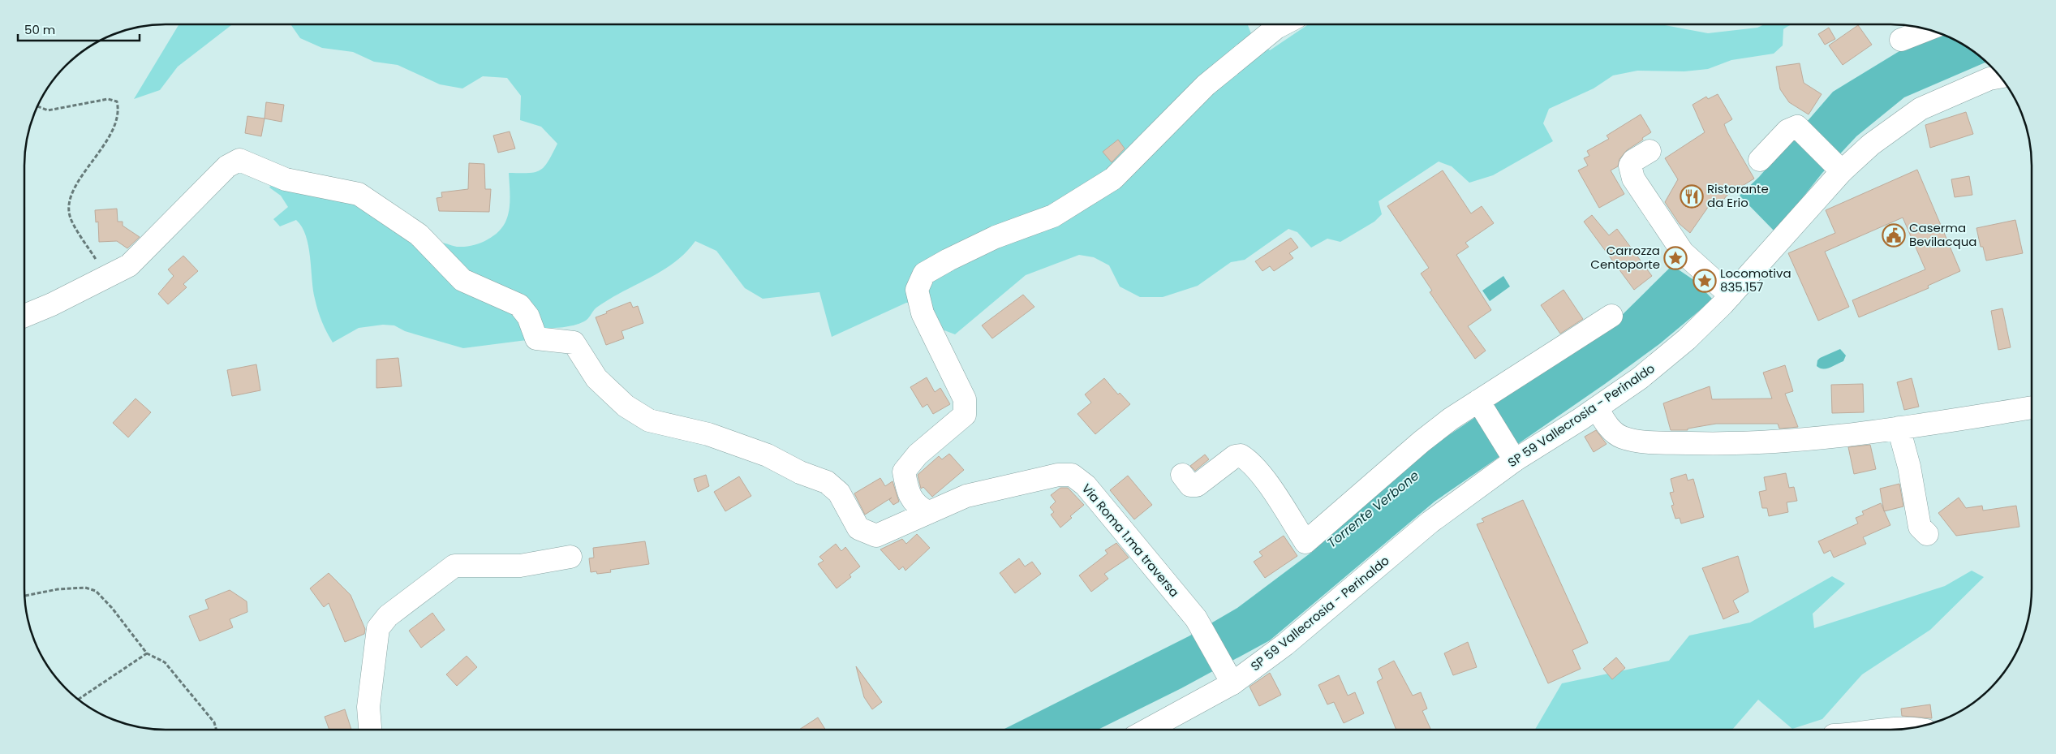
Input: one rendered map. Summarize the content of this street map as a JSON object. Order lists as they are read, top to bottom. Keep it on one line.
{"streets":{"street":["SP 59 Vallecrosia - Perinaldo","Via Roma 1.ma traversa"]},"crossings":[["SP 59 Vallecrosia - Perinaldo","Via Roma 1.ma traversa"]],"water":["Torrente Verbone"],"places":{"restaurant":["Ristorante da Erio"],"public building":["Caserma Bevilacqua"],"place":["Carrozza Centoporte","Locomotiva 835.157"]},"scale_bar":"50 m"}
